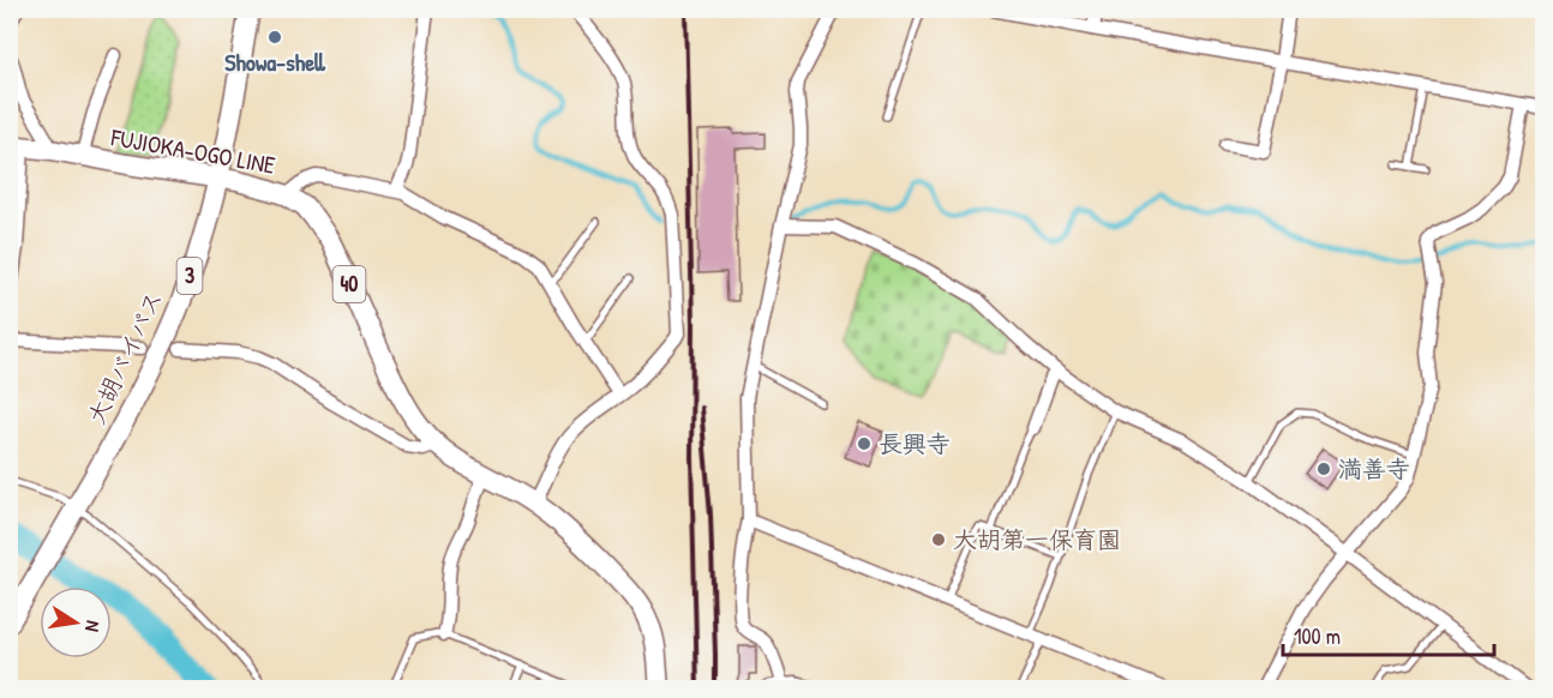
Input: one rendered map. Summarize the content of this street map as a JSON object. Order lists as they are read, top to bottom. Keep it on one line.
{"streets":{"main road":["FUJIOKA-OGO LINE","3","40","大胡バイパス"]},"crossings":[["FUJIOKA-OGO LINE","大胡バイパス"]],"places":["Showa-shell","長興寺","満善寺","大胡第一保育園"],"scale_bar":"100 m","north":"right"}
